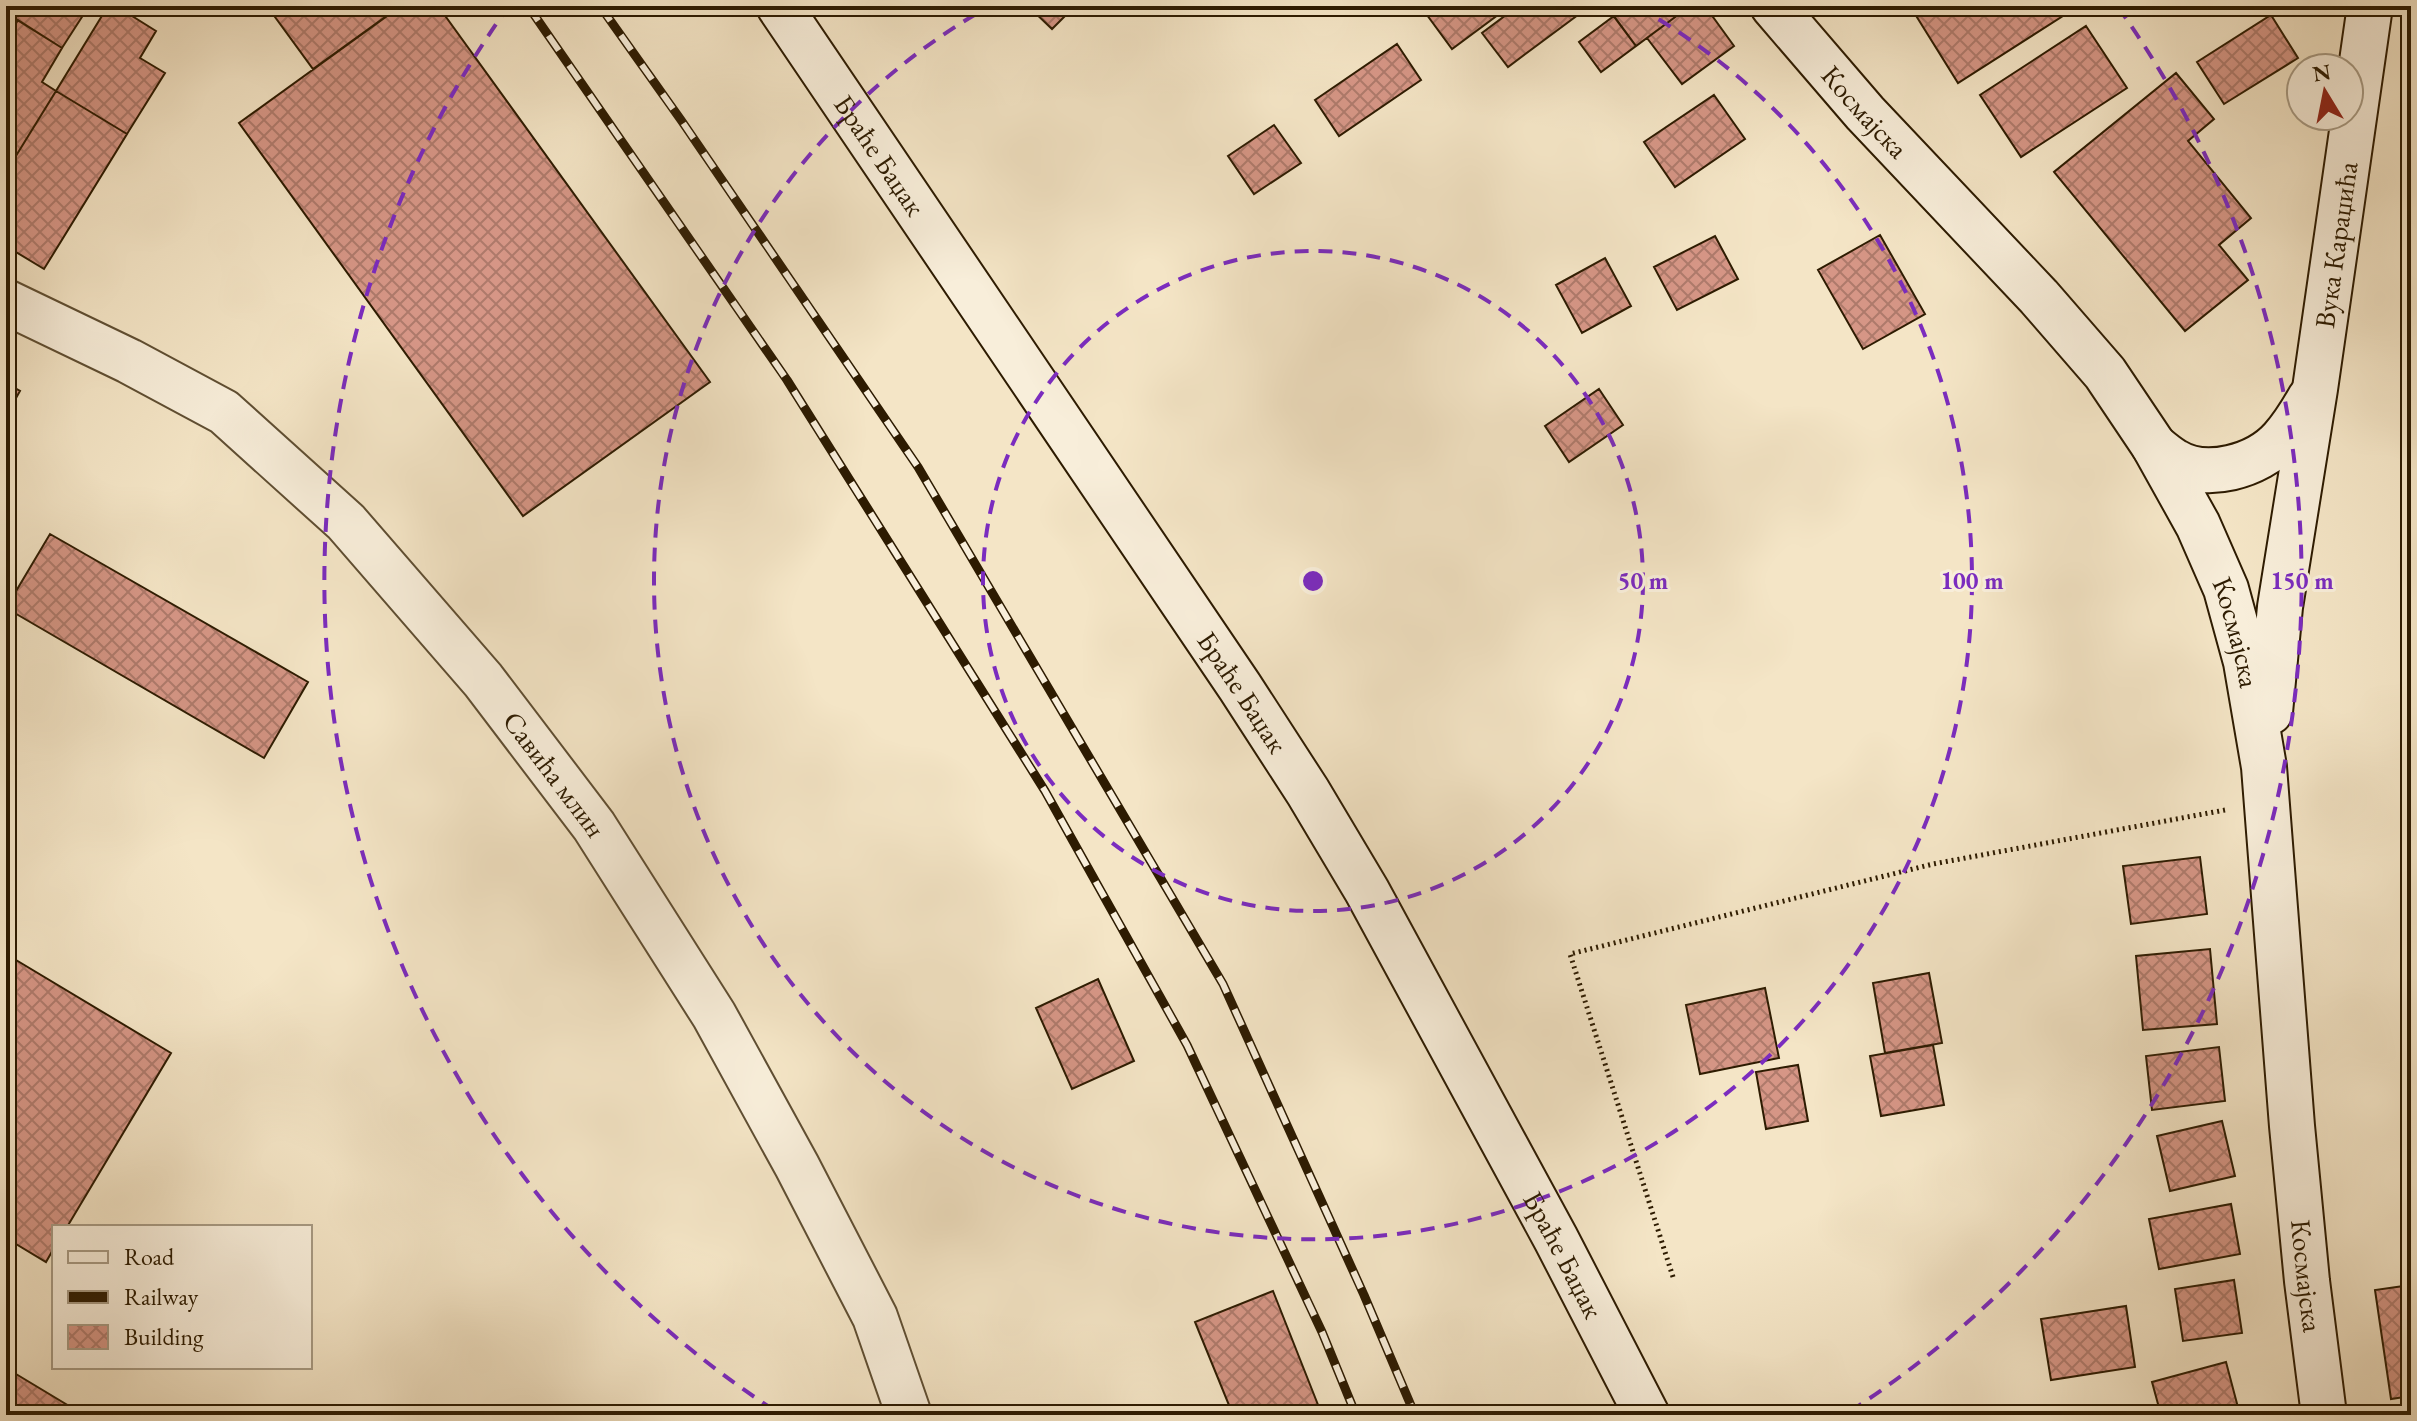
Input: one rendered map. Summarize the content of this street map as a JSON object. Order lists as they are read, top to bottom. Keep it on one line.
{"streets":{"street":["Космајска","Браће Баџак","Вука Караџића","Савића млин"]},"crossings":[["Космајска","Вука Караџића"]],"legend":["Road","Railway","Building"],"north":"top","rings":["50 m","100 m","150 m"]}
